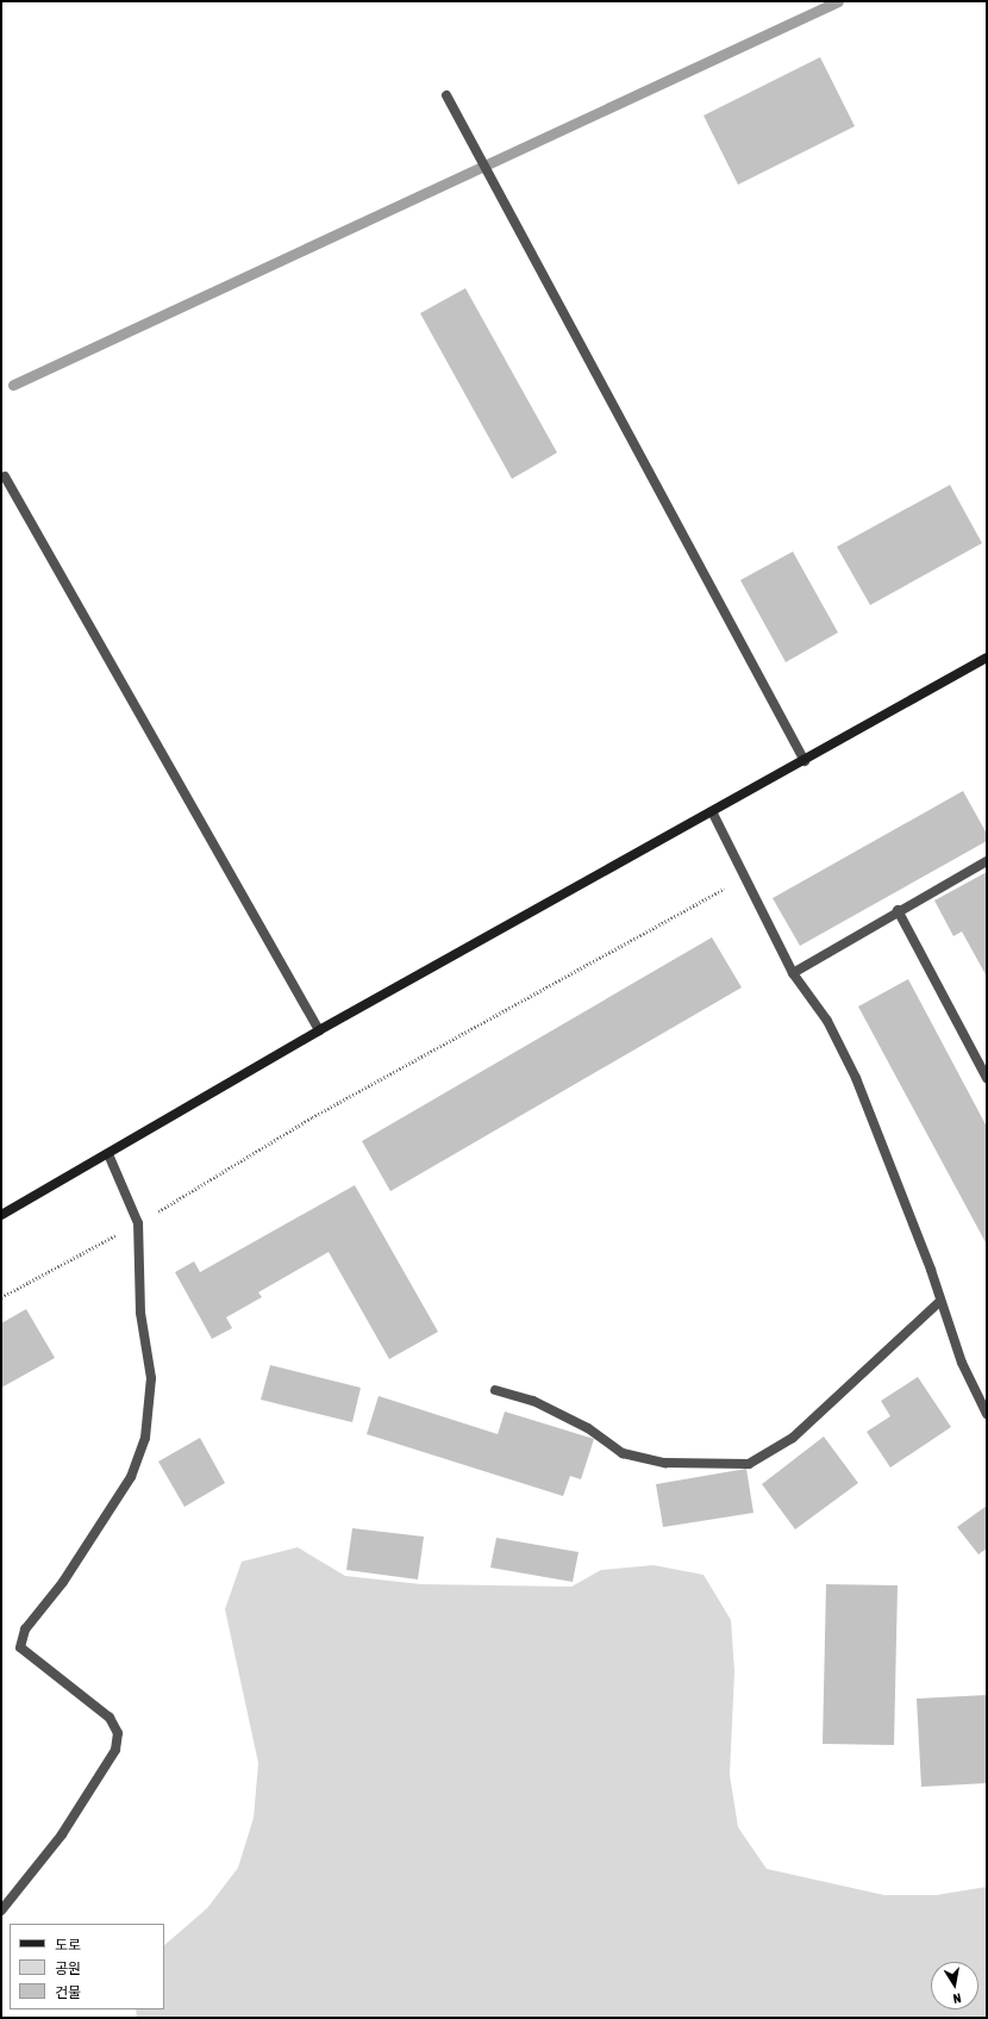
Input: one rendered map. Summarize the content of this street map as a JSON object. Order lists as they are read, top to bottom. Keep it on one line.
{"legend":["도로","공원","건물"],"north":"bottom"}
